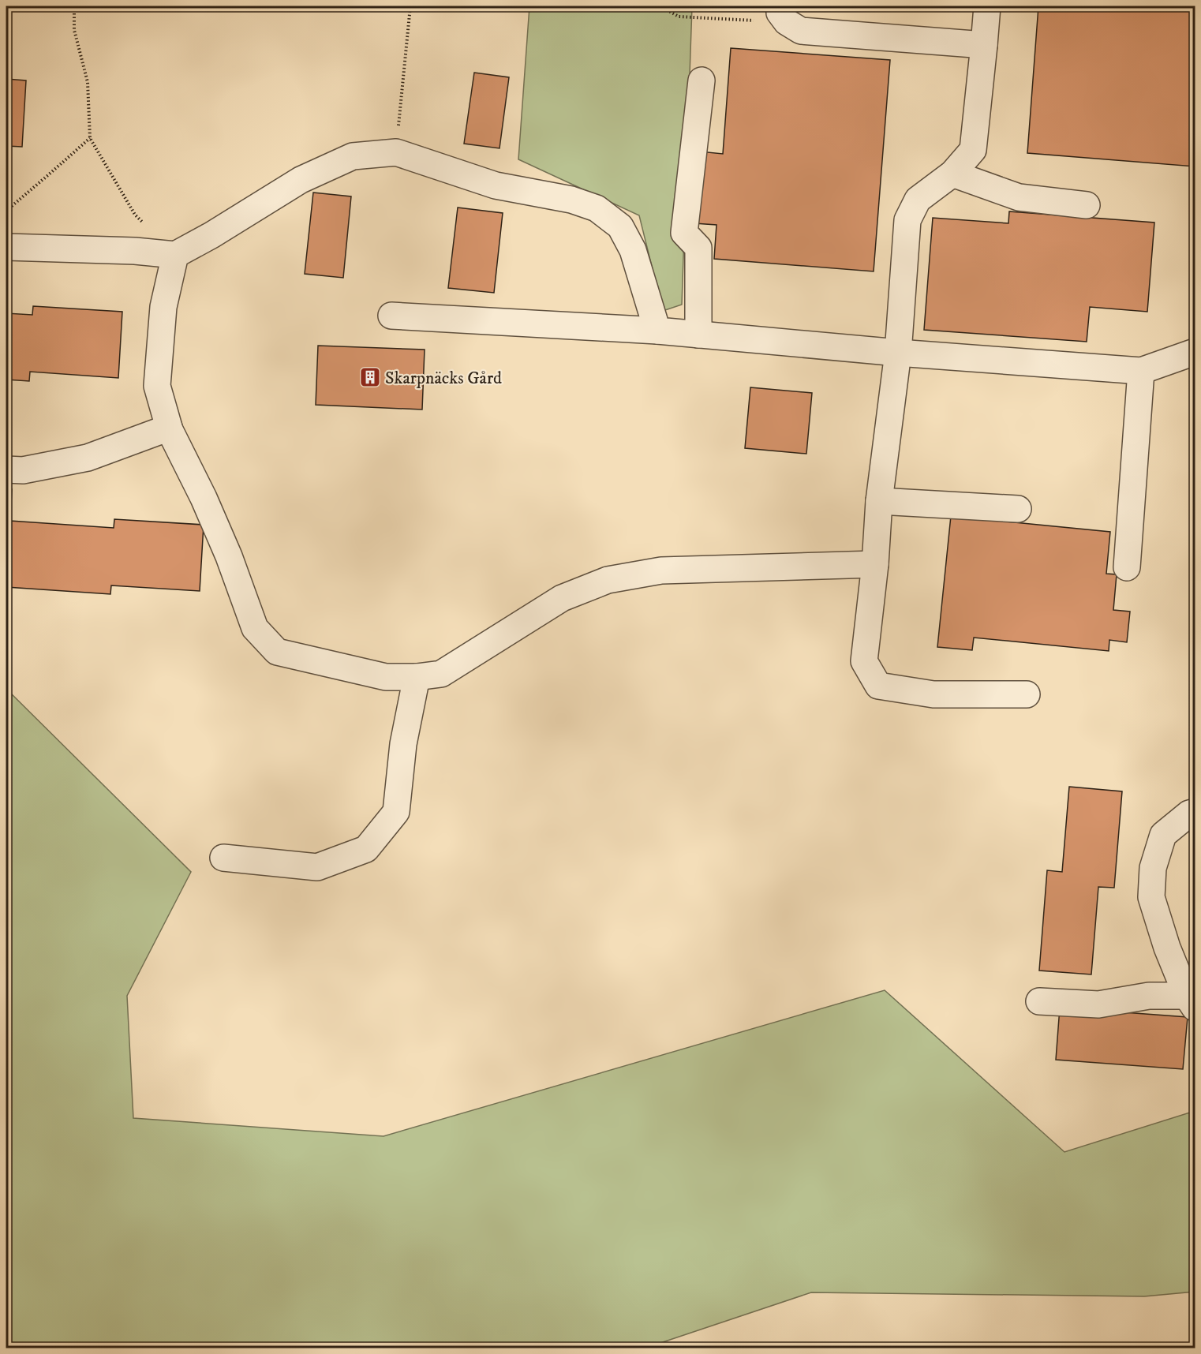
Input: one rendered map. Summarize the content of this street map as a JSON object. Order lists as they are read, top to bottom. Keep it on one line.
{"places":{"building":["Skarpnäcks Gård"]}}
